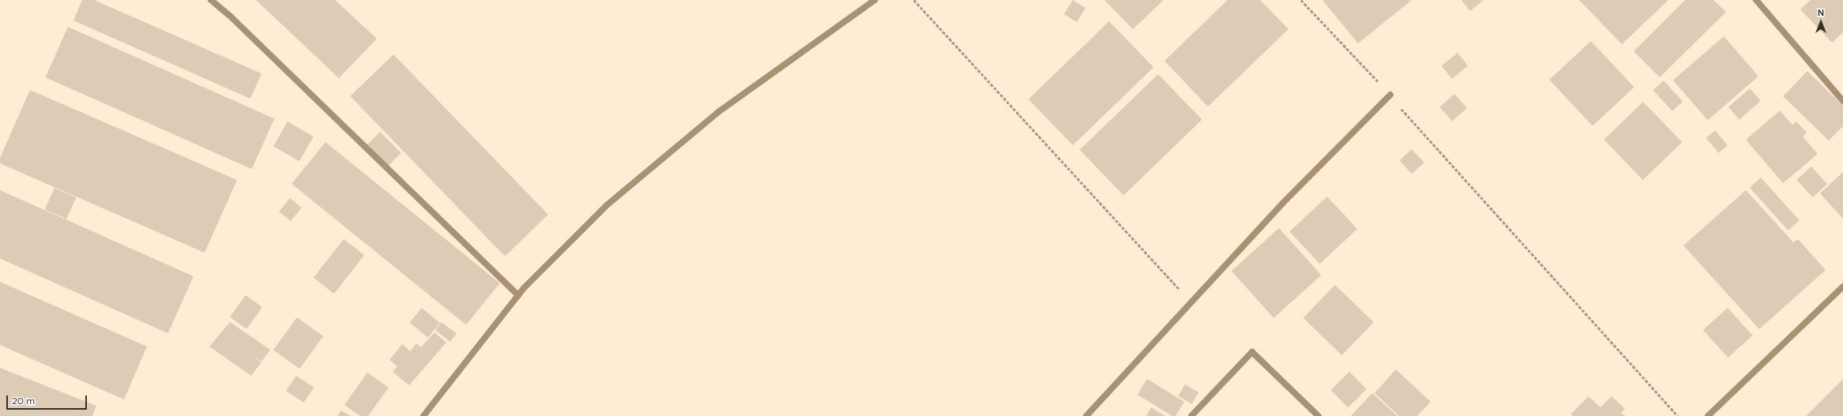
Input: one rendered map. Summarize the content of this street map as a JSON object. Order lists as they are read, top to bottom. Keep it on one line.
{"scale_bar":"20 m","north":"top"}
